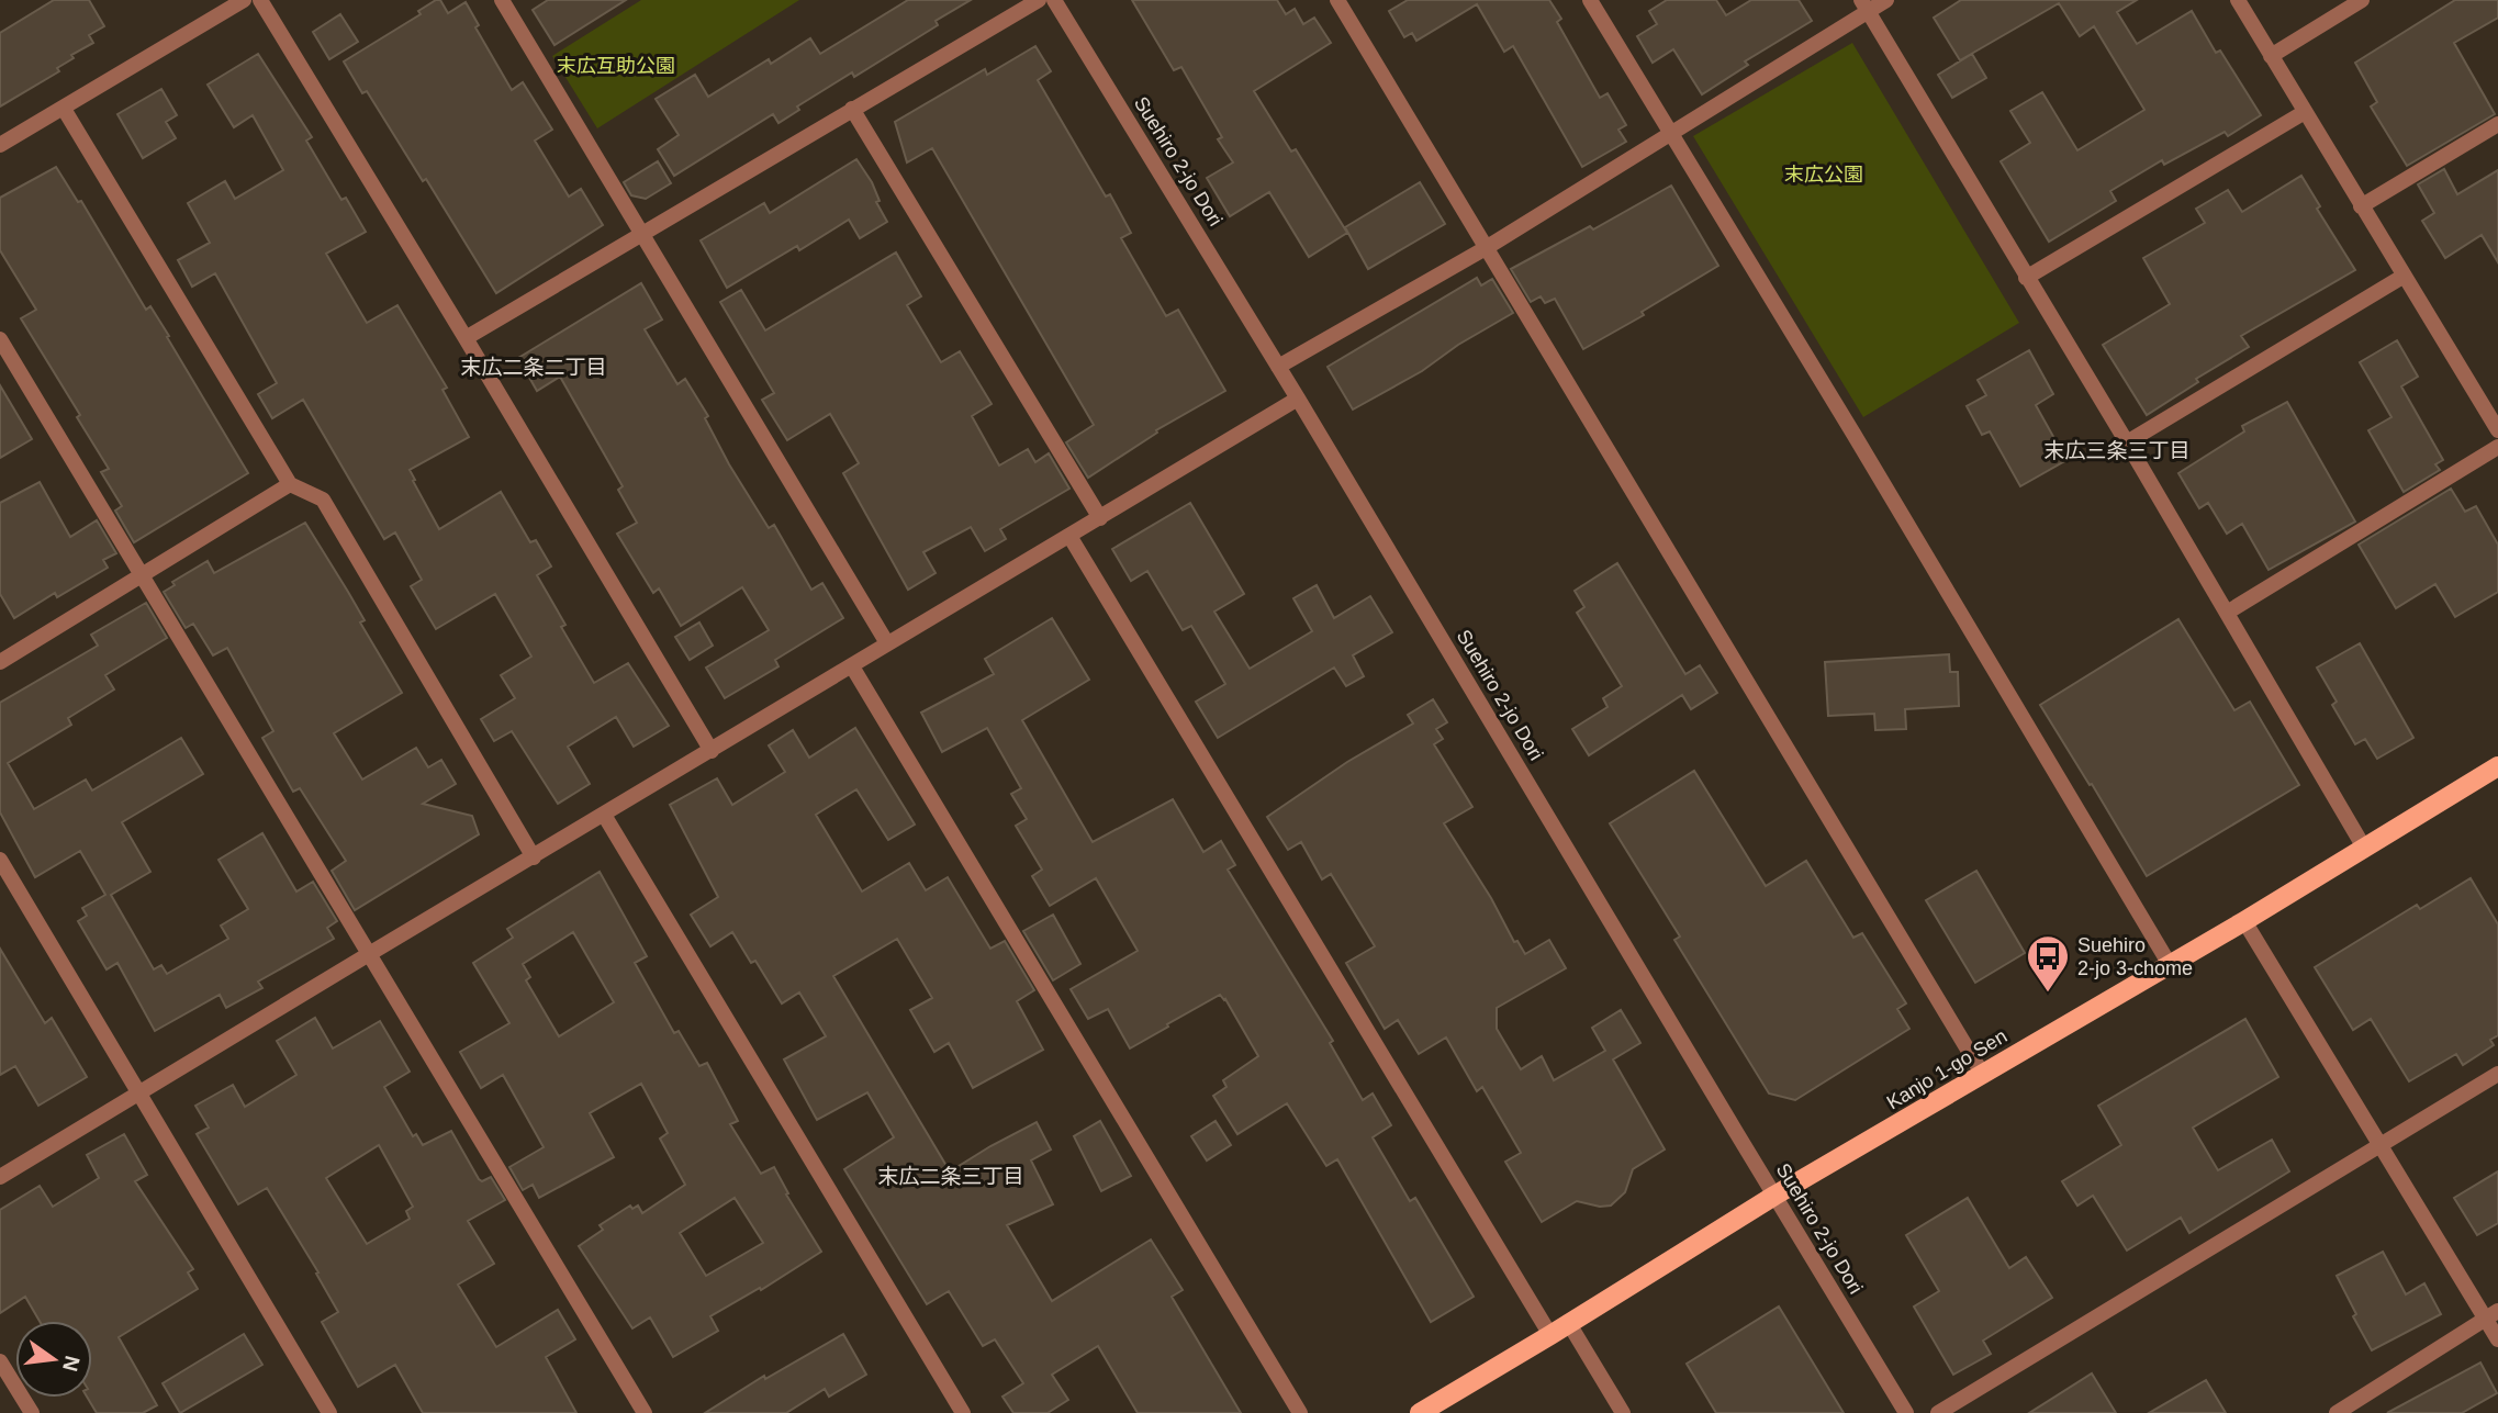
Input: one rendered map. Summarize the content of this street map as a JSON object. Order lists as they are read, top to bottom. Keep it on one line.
{"streets":{"main road":["Kanjo 1-go Sen"],"street":["Suehiro 2-jo Dori"]},"crossings":[["Suehiro 2-jo Dori","Kanjo 1-go Sen"]],"districts":["末広二条二丁目","末広三条三丁目","末広二条三丁目"],"parks":["末広互助公園","末広公園"],"places":{"bus stop":["Suehiro 2-jo 3-chome"]},"north":"right"}
